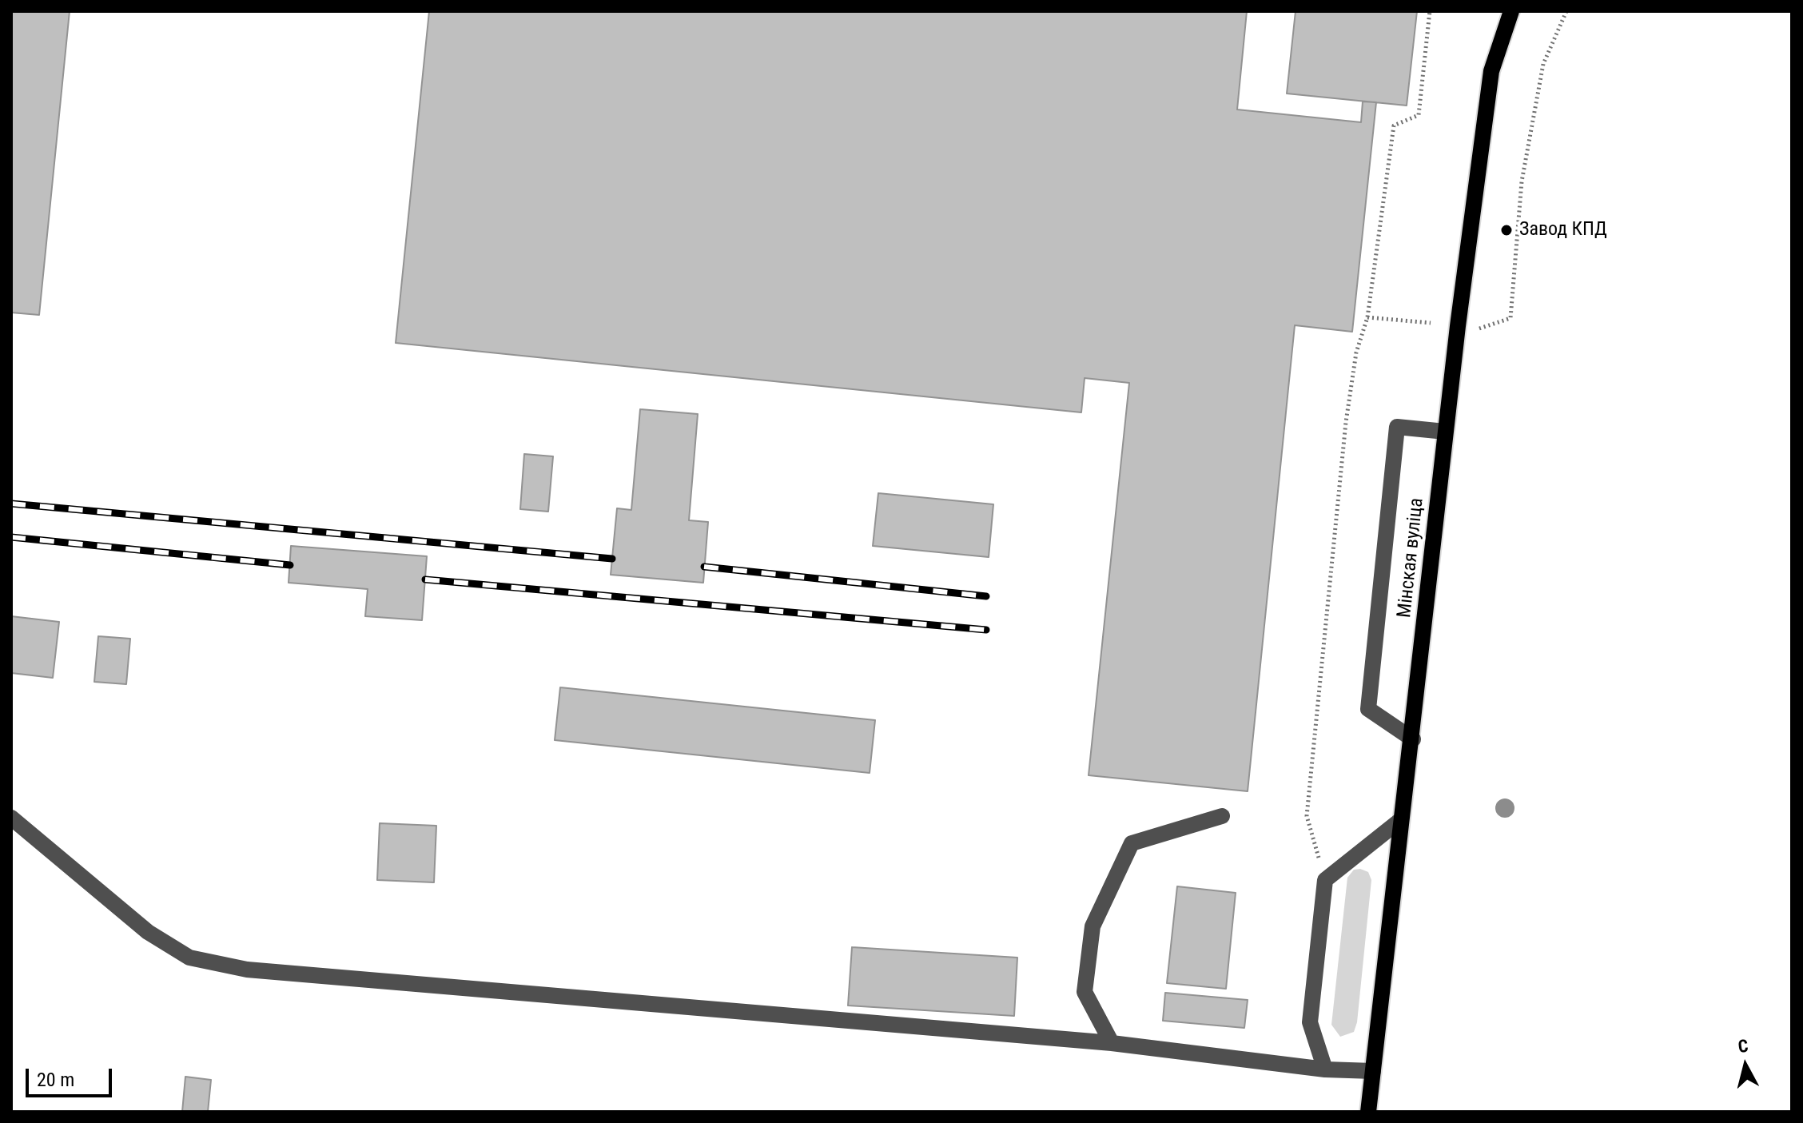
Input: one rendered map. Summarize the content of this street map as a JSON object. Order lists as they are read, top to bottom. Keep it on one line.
{"streets":{"main road":["Мінская вуліца"]},"places":["Завод КПД"],"scale_bar":"20 m","north":"top"}
